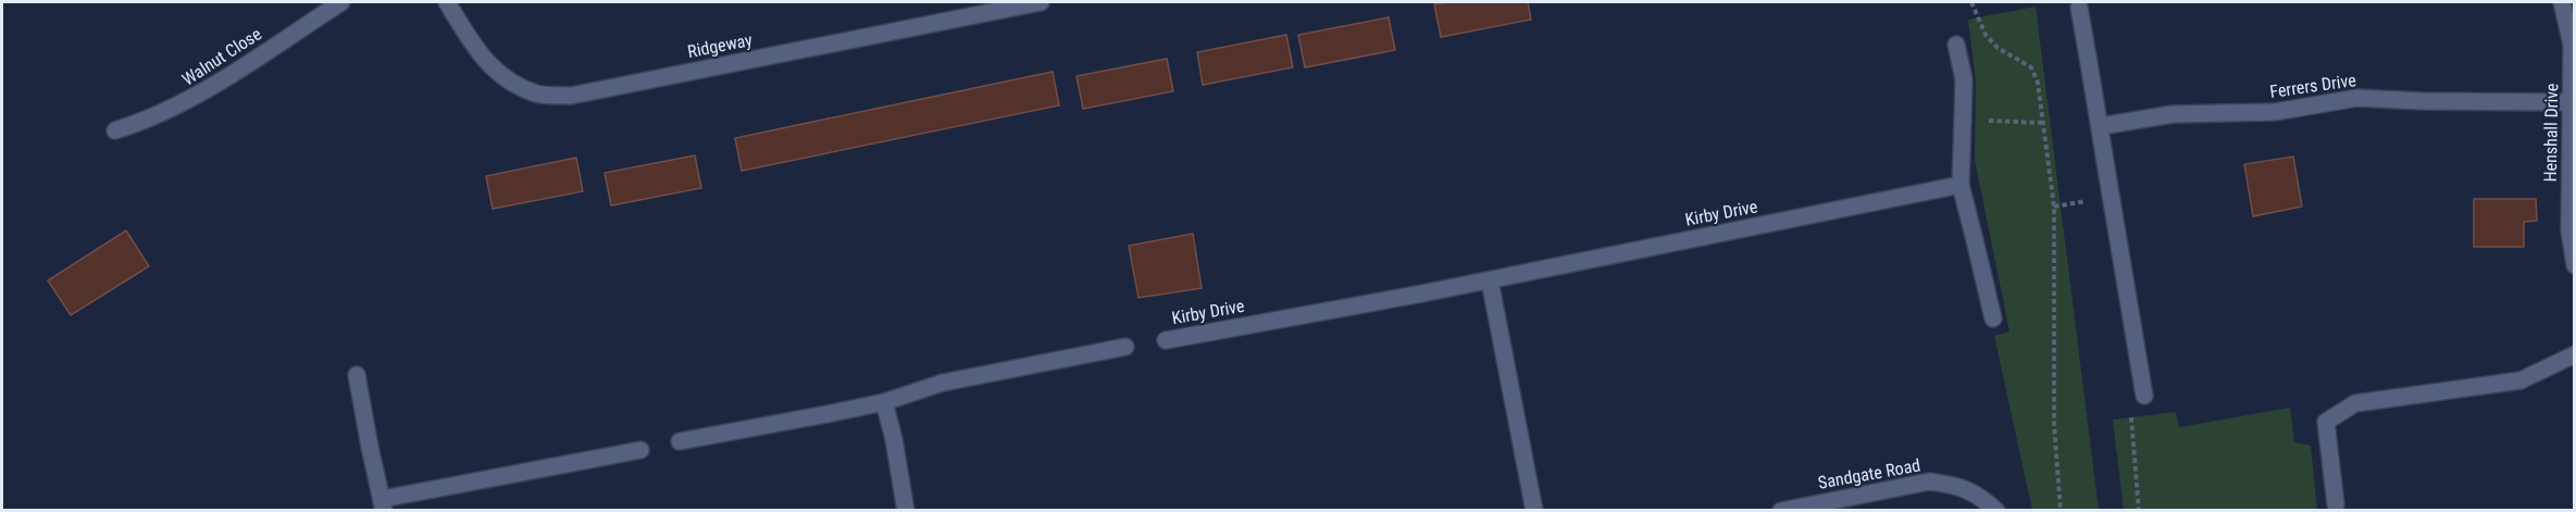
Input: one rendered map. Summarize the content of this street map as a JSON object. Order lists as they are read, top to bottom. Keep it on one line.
{"streets":{"street":["Ridgeway","Walnut Close","Ferrers Drive","Henshall Drive","Kirby Drive","Sandgate Road"]},"crossings":[["Ferrers Drive","Henshall Drive"]]}
